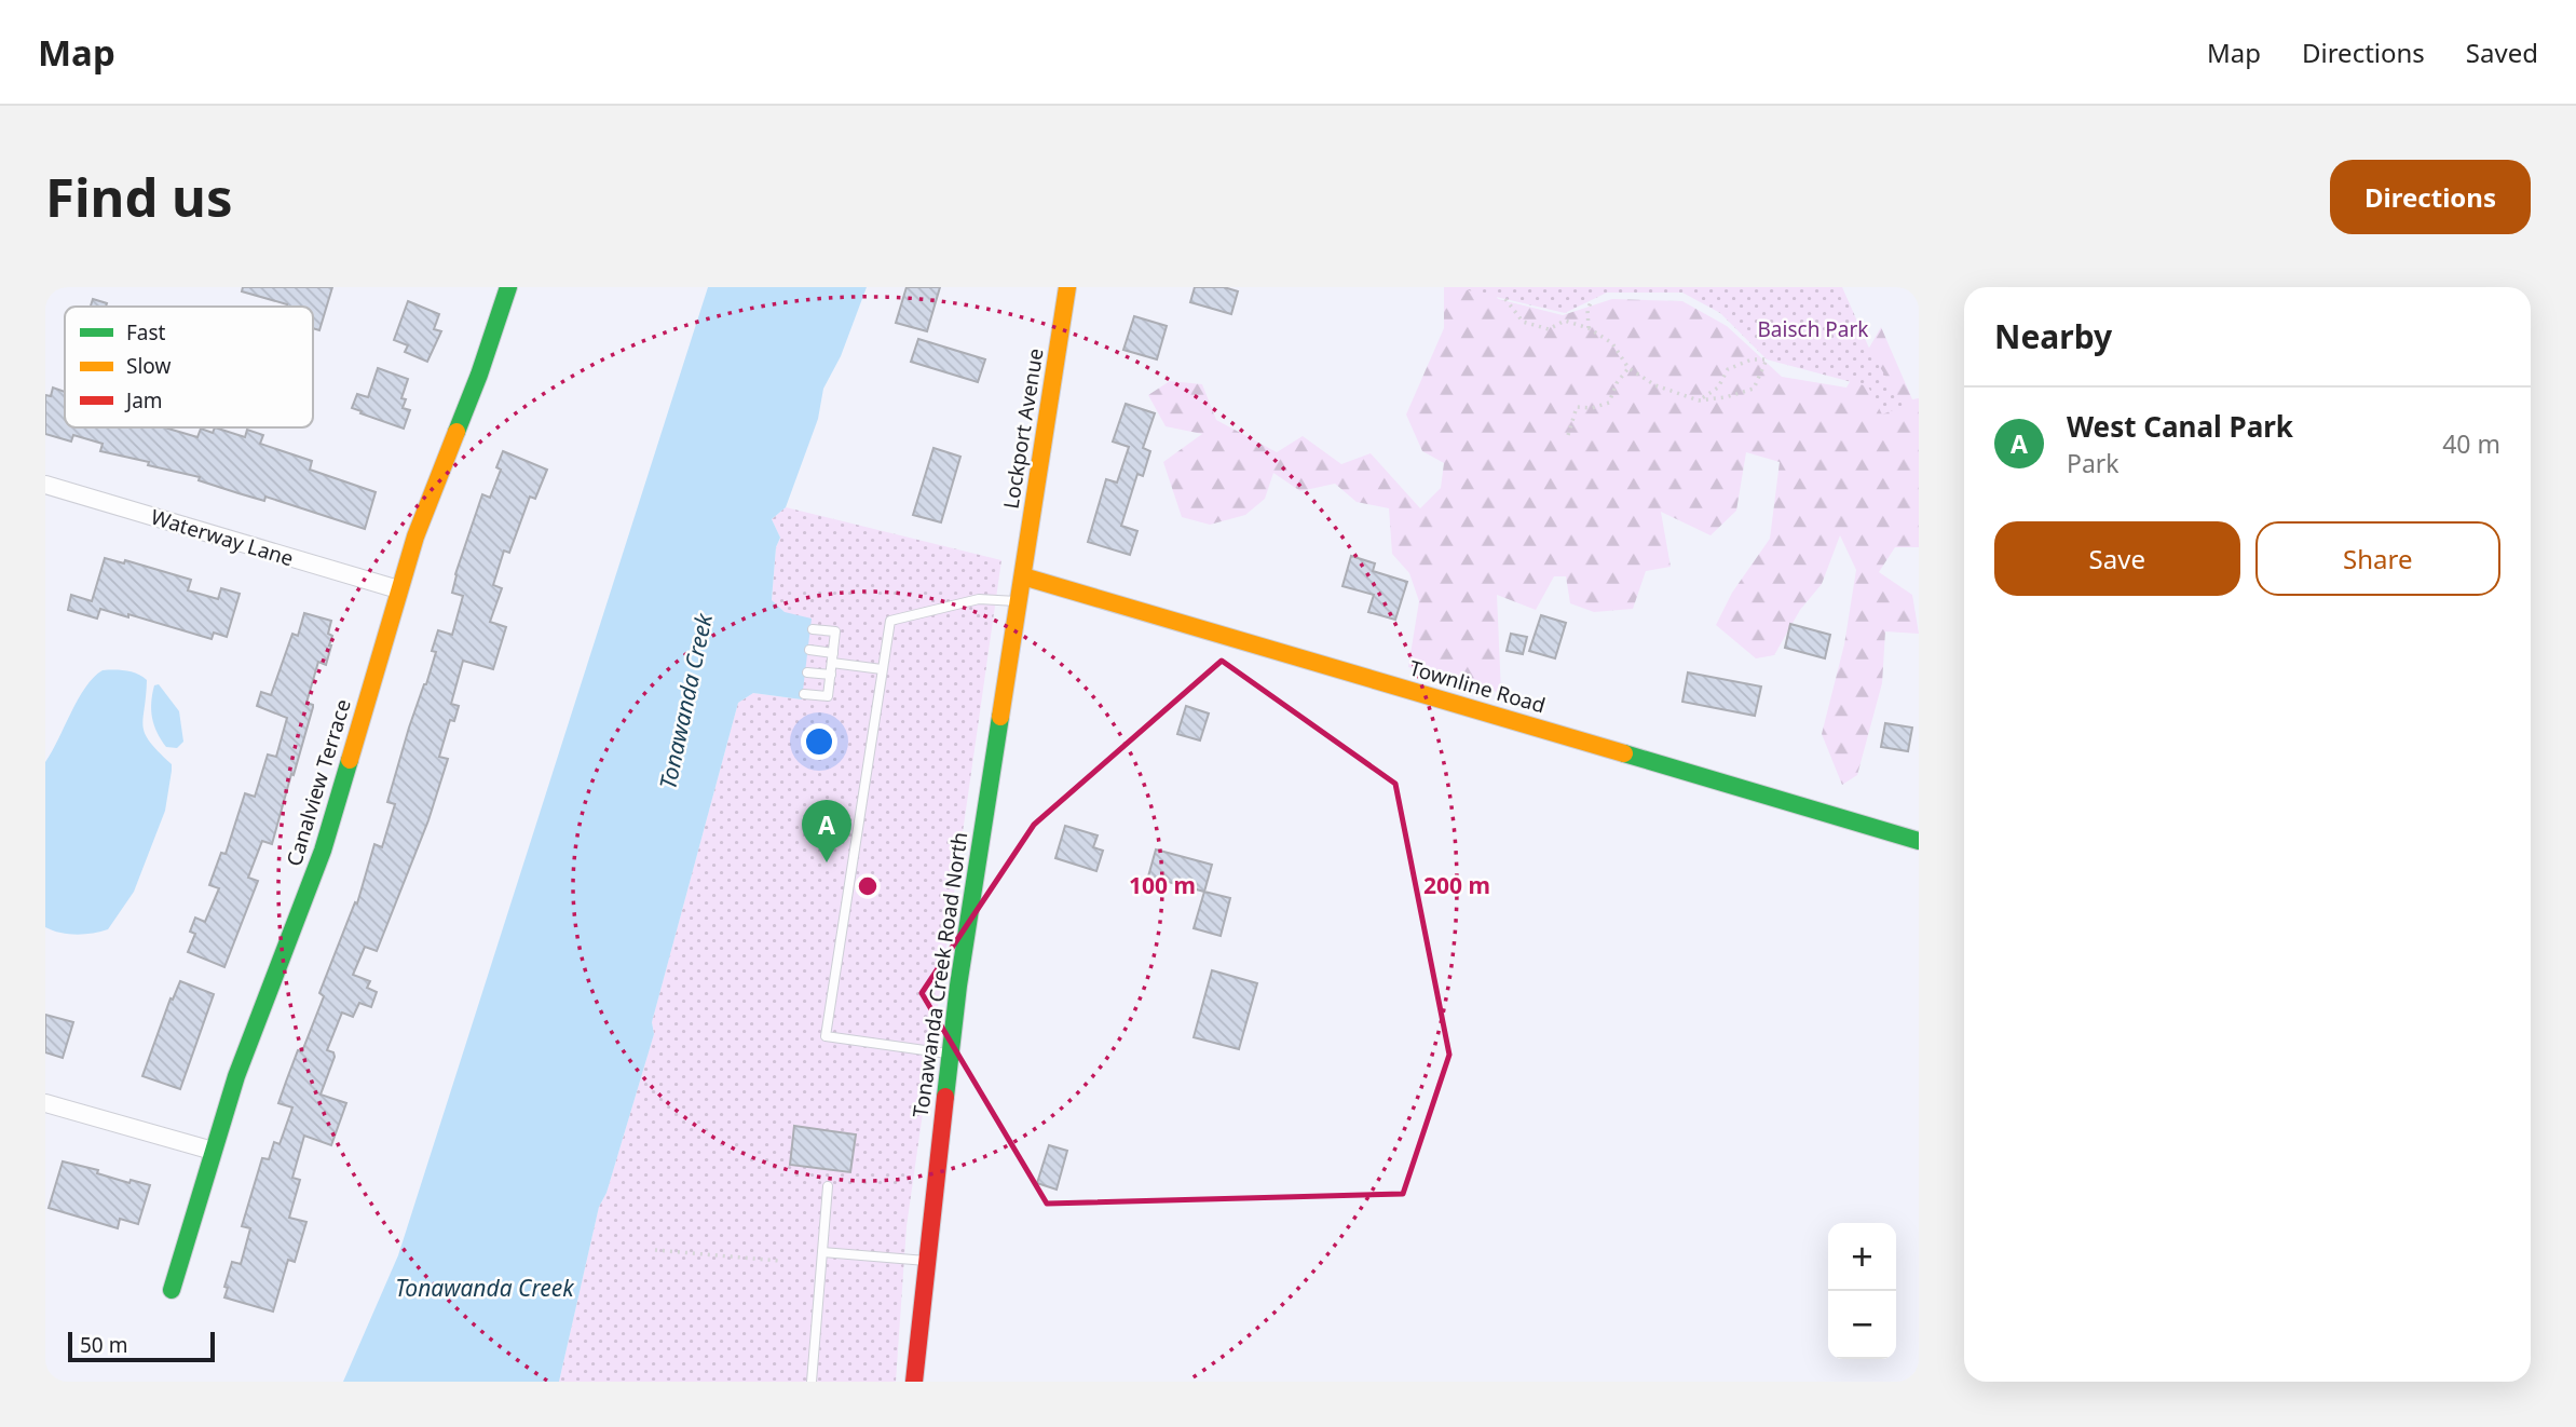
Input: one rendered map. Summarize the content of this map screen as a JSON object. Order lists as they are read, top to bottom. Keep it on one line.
{"streets":{"street":["Lockport Avenue","Waterway Lane","Townline Road","Canalview Terrace","Tonawanda Creek Road North"]},"crossings":[["Lockport Avenue","Townline Road"],["Lockport Avenue","Tonawanda Creek Road North"],["Waterway Lane","Canalview Terrace"],["Townline Road","Tonawanda Creek Road North"]],"water":["Tonawanda Creek"],"parks":["Baisch Park"],"legend":["Fast","Slow","Jam"],"scale_bar":"50 m","page":{"header":"Map","nav":["Map","Directions","Saved"],"buttons":["Directions",["Save","Share"]],"title":"Find us","heading":"Nearby","list":[{"mark":"A","name":"West Canal Park","note":"Park","value":"40 m"}],"pins":"A","map_buttons":["+","−"],"scale":"50 m"},"rings":["100 m","200 m"]}
